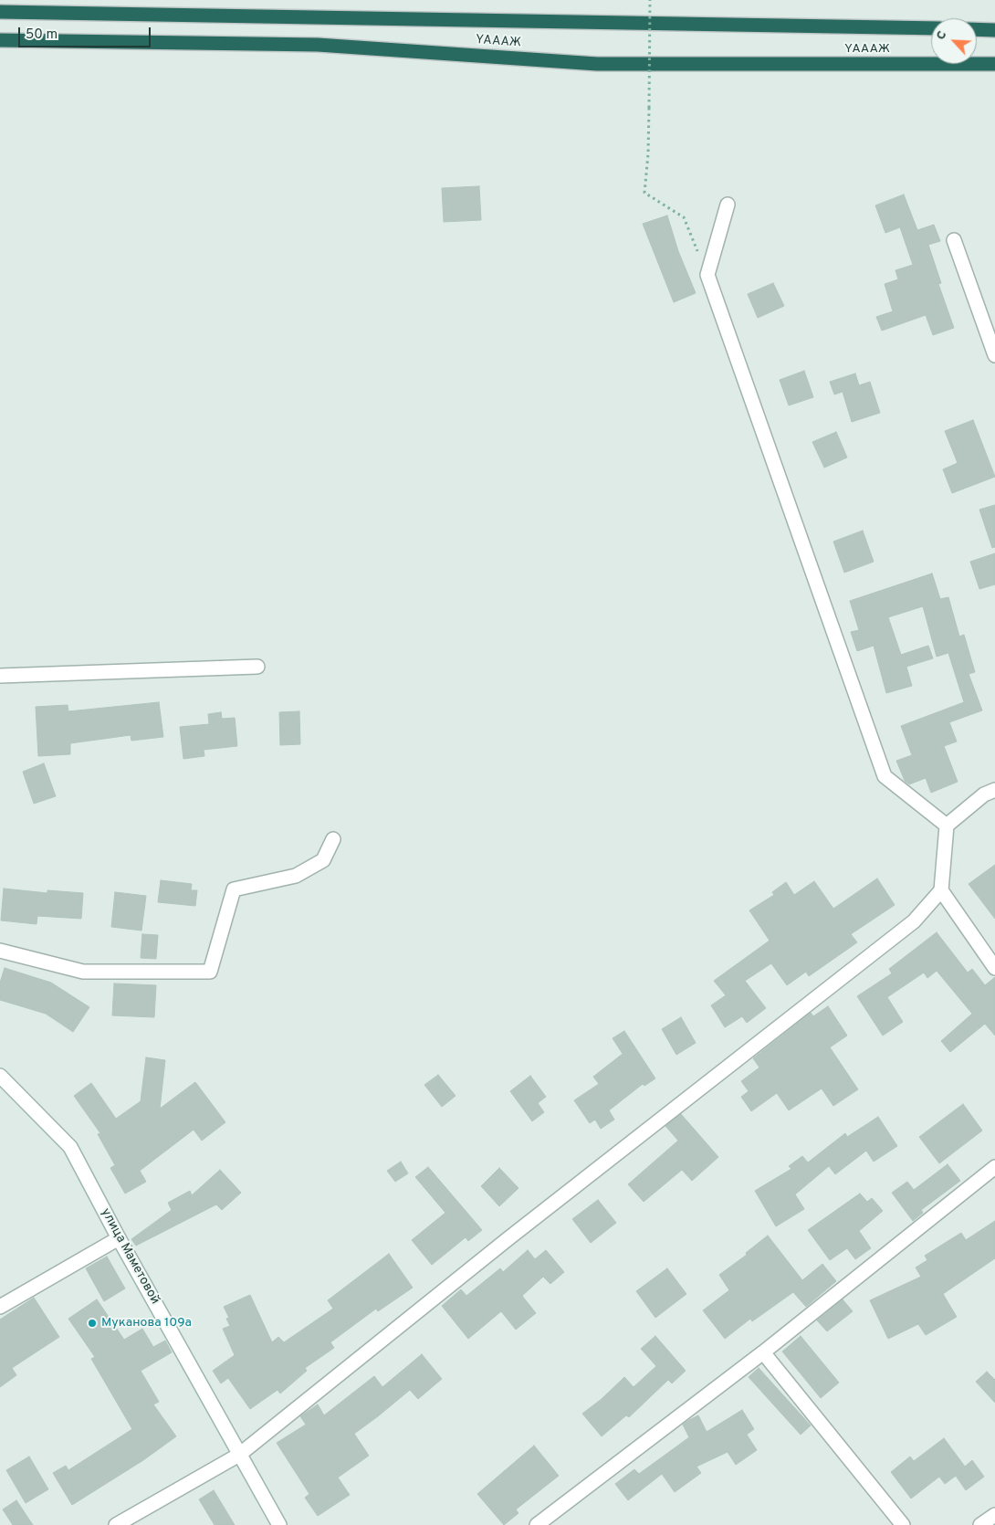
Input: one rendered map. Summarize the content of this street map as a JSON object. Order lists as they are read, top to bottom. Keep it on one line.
{"streets":{"highway":["ҮАААЖ"],"street":["улица Маметовой"]},"places":["Муканова 109а"],"scale_bar":"50 m","north":"top left"}
